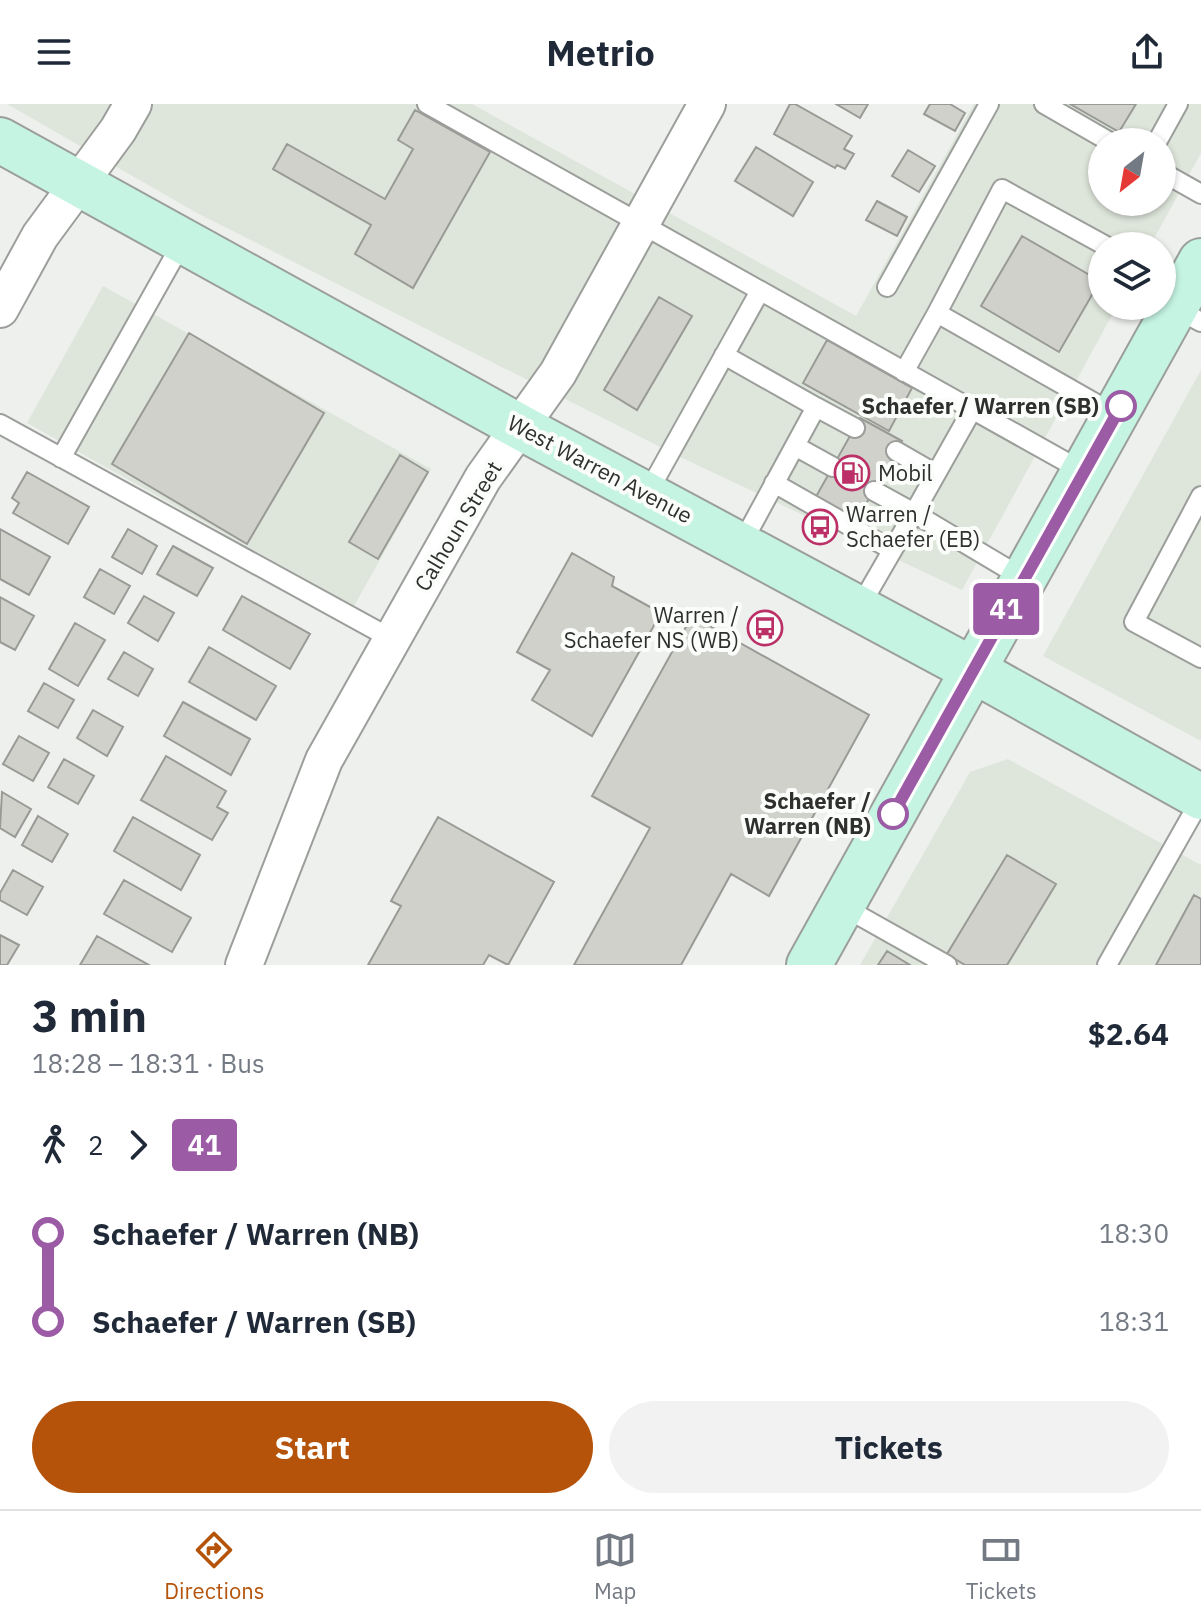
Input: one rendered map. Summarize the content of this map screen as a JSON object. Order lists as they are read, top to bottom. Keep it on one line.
{"streets":{"main road":["West Warren Avenue"],"street":["Calhoun Street"]},"crossings":[["West Warren Avenue","Calhoun Street"]],"places":{"other":["Schaefer / Warren (SB)","Schaefer / Warren (NB)"],"fuel station":["Mobil"],"bus stop":["Warren / Schaefer (EB)","Warren / Schaefer NS (WB)"]},"lines":["bus line 41"],"north":"bottom left","page":{"header":"Metrio","on_map":"41","heading":["3 min","18:28 – 18:31 · Bus","$2.64"],"legs":["2","41"],"list":[{"name":"Schaefer / Warren (NB)","value":"18:30"},{"name":"Schaefer / Warren (SB)","value":"18:31"}],"buttons":["Start","Tickets"],"tabs":["Directions","Map","Tickets"]}}
